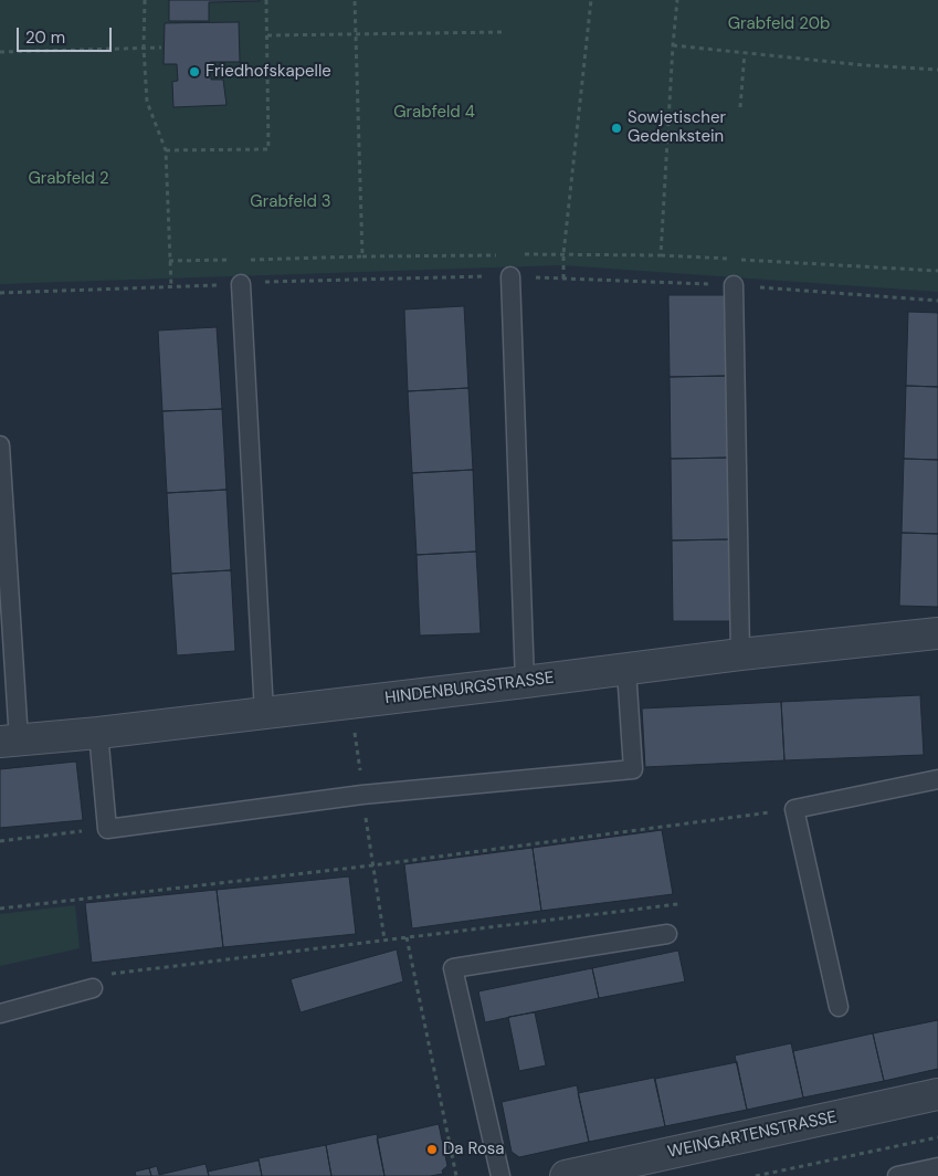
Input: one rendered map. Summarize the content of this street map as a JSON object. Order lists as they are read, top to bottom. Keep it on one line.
{"streets":{"street":["HINDENBURGSTRASSE","WEINGARTENSTRASSE"]},"parks":["Grabfeld 20b","Grabfeld 4","Grabfeld 2","Grabfeld 3"],"places":["Friedhofskapelle","Sowjetischer Gedenkstein","Da Rosa"],"scale_bar":"20 m"}
